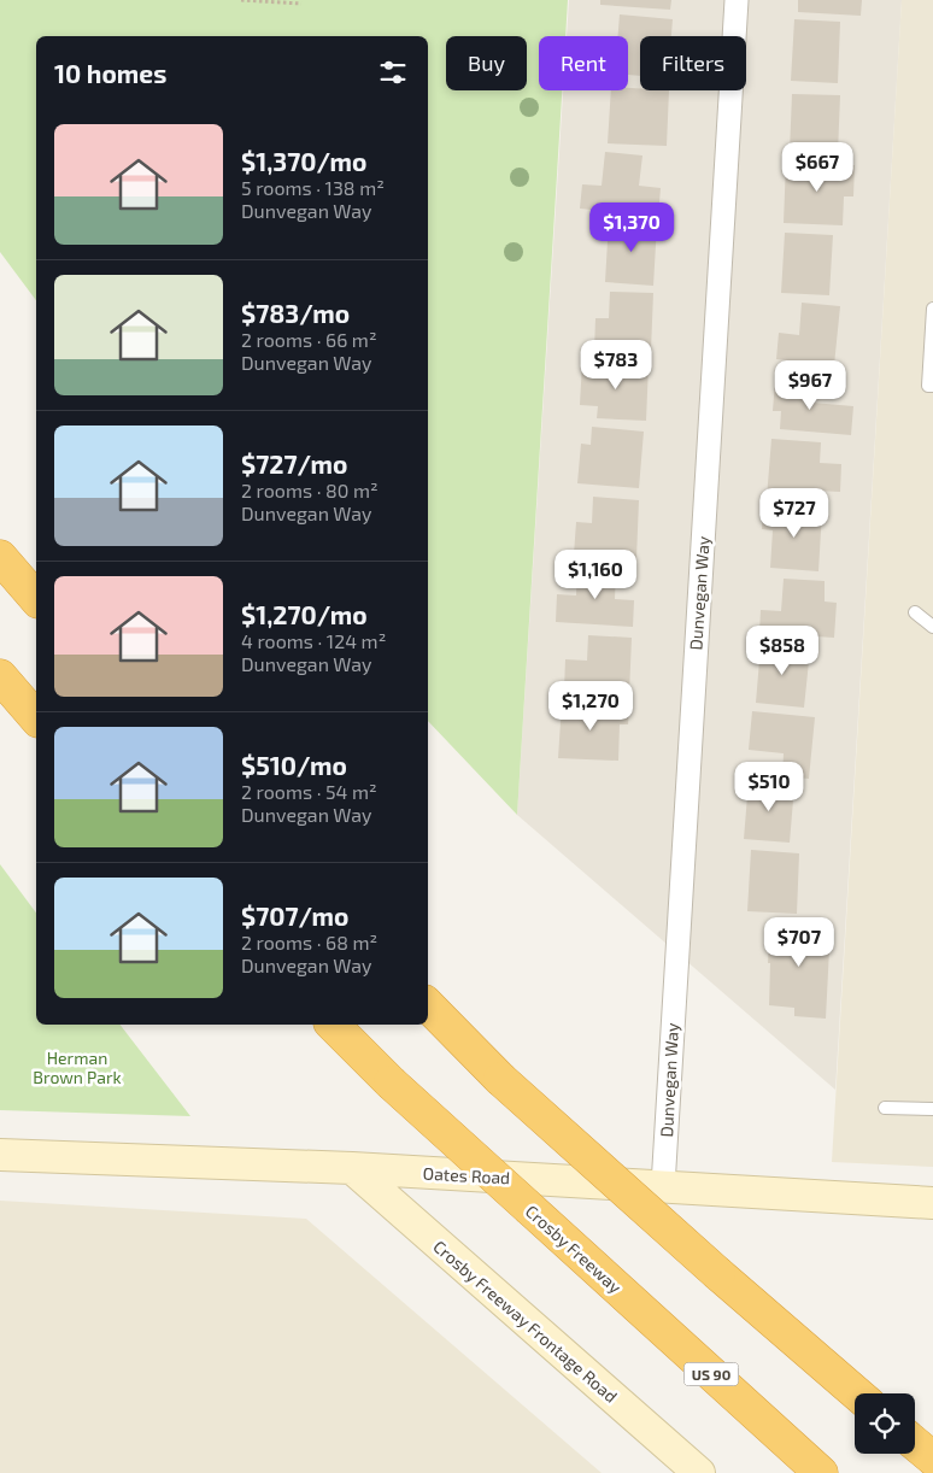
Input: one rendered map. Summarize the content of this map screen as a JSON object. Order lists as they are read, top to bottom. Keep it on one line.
{"streets":{"highway":["Crosby Freeway","US 90"],"street":["Dunvegan Way","Oates Road","Crosby Freeway Frontage Road"]},"crossings":[["Dunvegan Way","Oates Road"],["Oates Road","Crosby Freeway Frontage Road"]],"parks":["Herman Brown Park"],"page":{"chip":["Buy","Rent","Filters"],"heading":"10 homes","list":[{"name":"$1,370/mo","note":"5 rooms · 138 m² · Dunvegan Way"},{"name":"$783/mo","note":"2 rooms · 66 m² · Dunvegan Way"},{"name":"$727/mo","note":"2 rooms · 80 m² · Dunvegan Way"},{"name":"$1,270/mo","note":"4 rooms · 124 m² · Dunvegan Way"},{"name":"$510/mo","note":"2 rooms · 54 m² · Dunvegan Way"},{"name":"$707/mo","note":"2 rooms · 68 m² · Dunvegan Way"}],"price":["$667","$1,370","$783","$967","$727","$1,160","$858","$1,270","$510","$707"]}}
